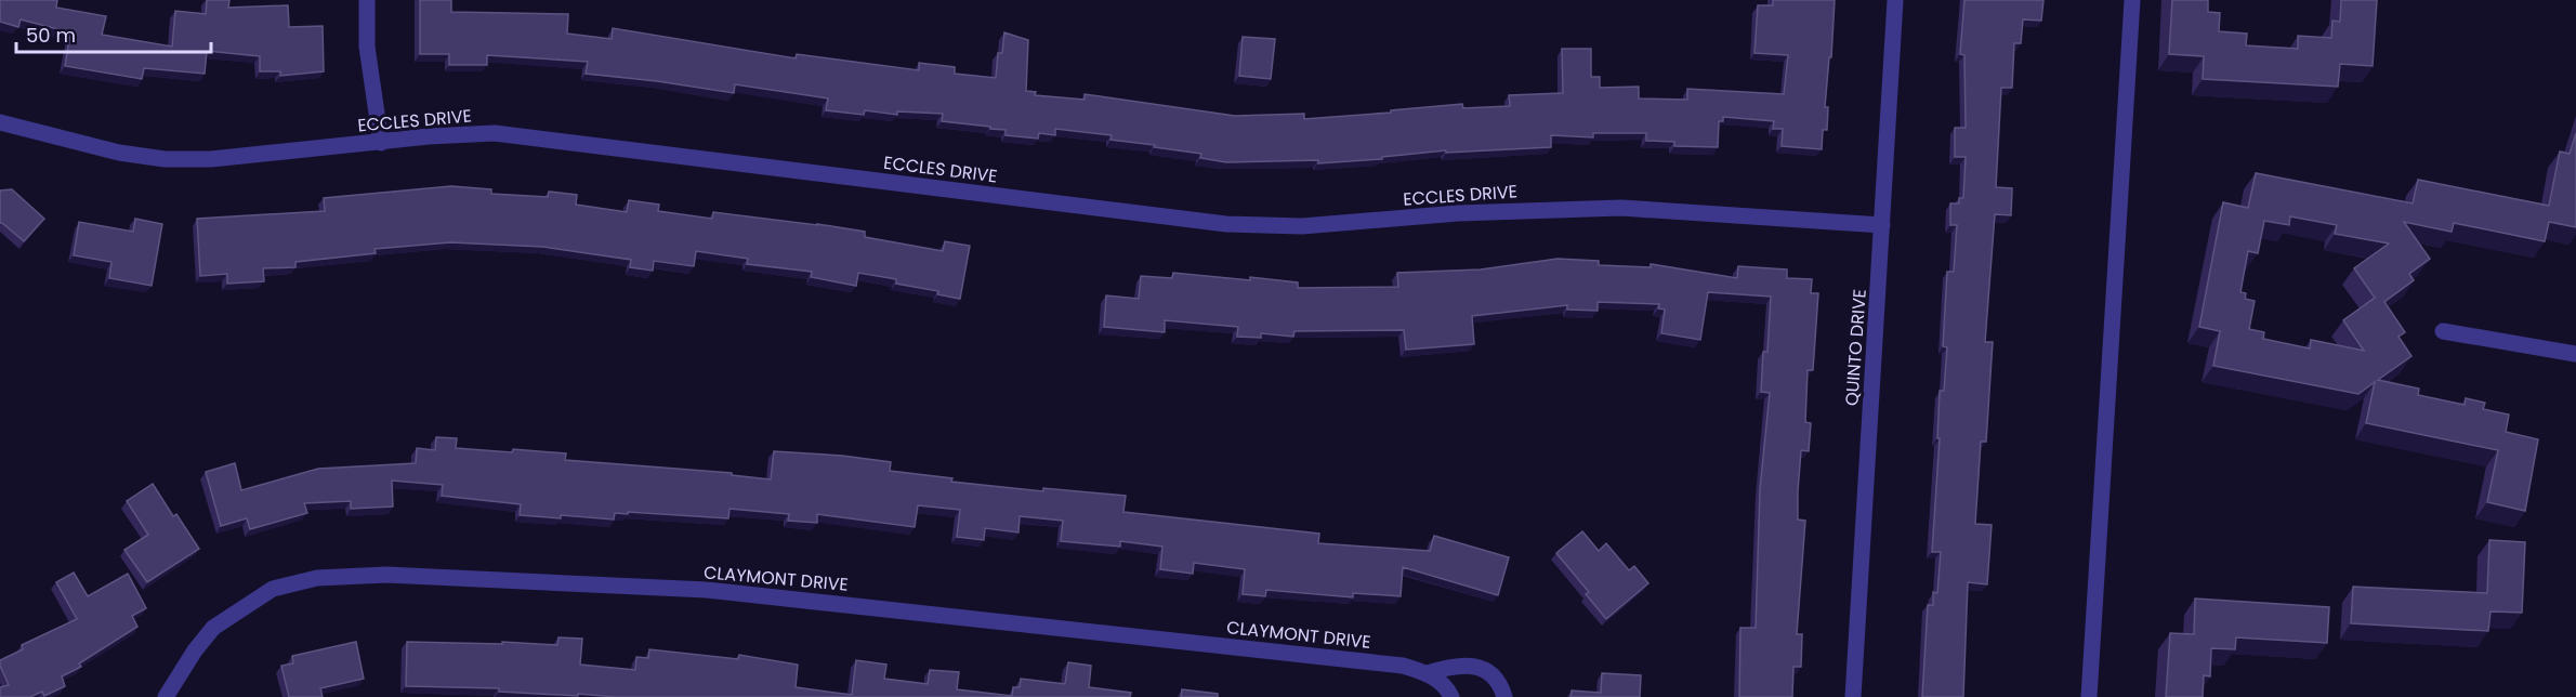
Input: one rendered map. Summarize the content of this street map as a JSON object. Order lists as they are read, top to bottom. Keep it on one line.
{"streets":{"street":["ECCLES DRIVE","QUINTO DRIVE","CLAYMONT DRIVE"]},"crossings":[["ECCLES DRIVE","QUINTO DRIVE"]],"scale_bar":"50 m"}
